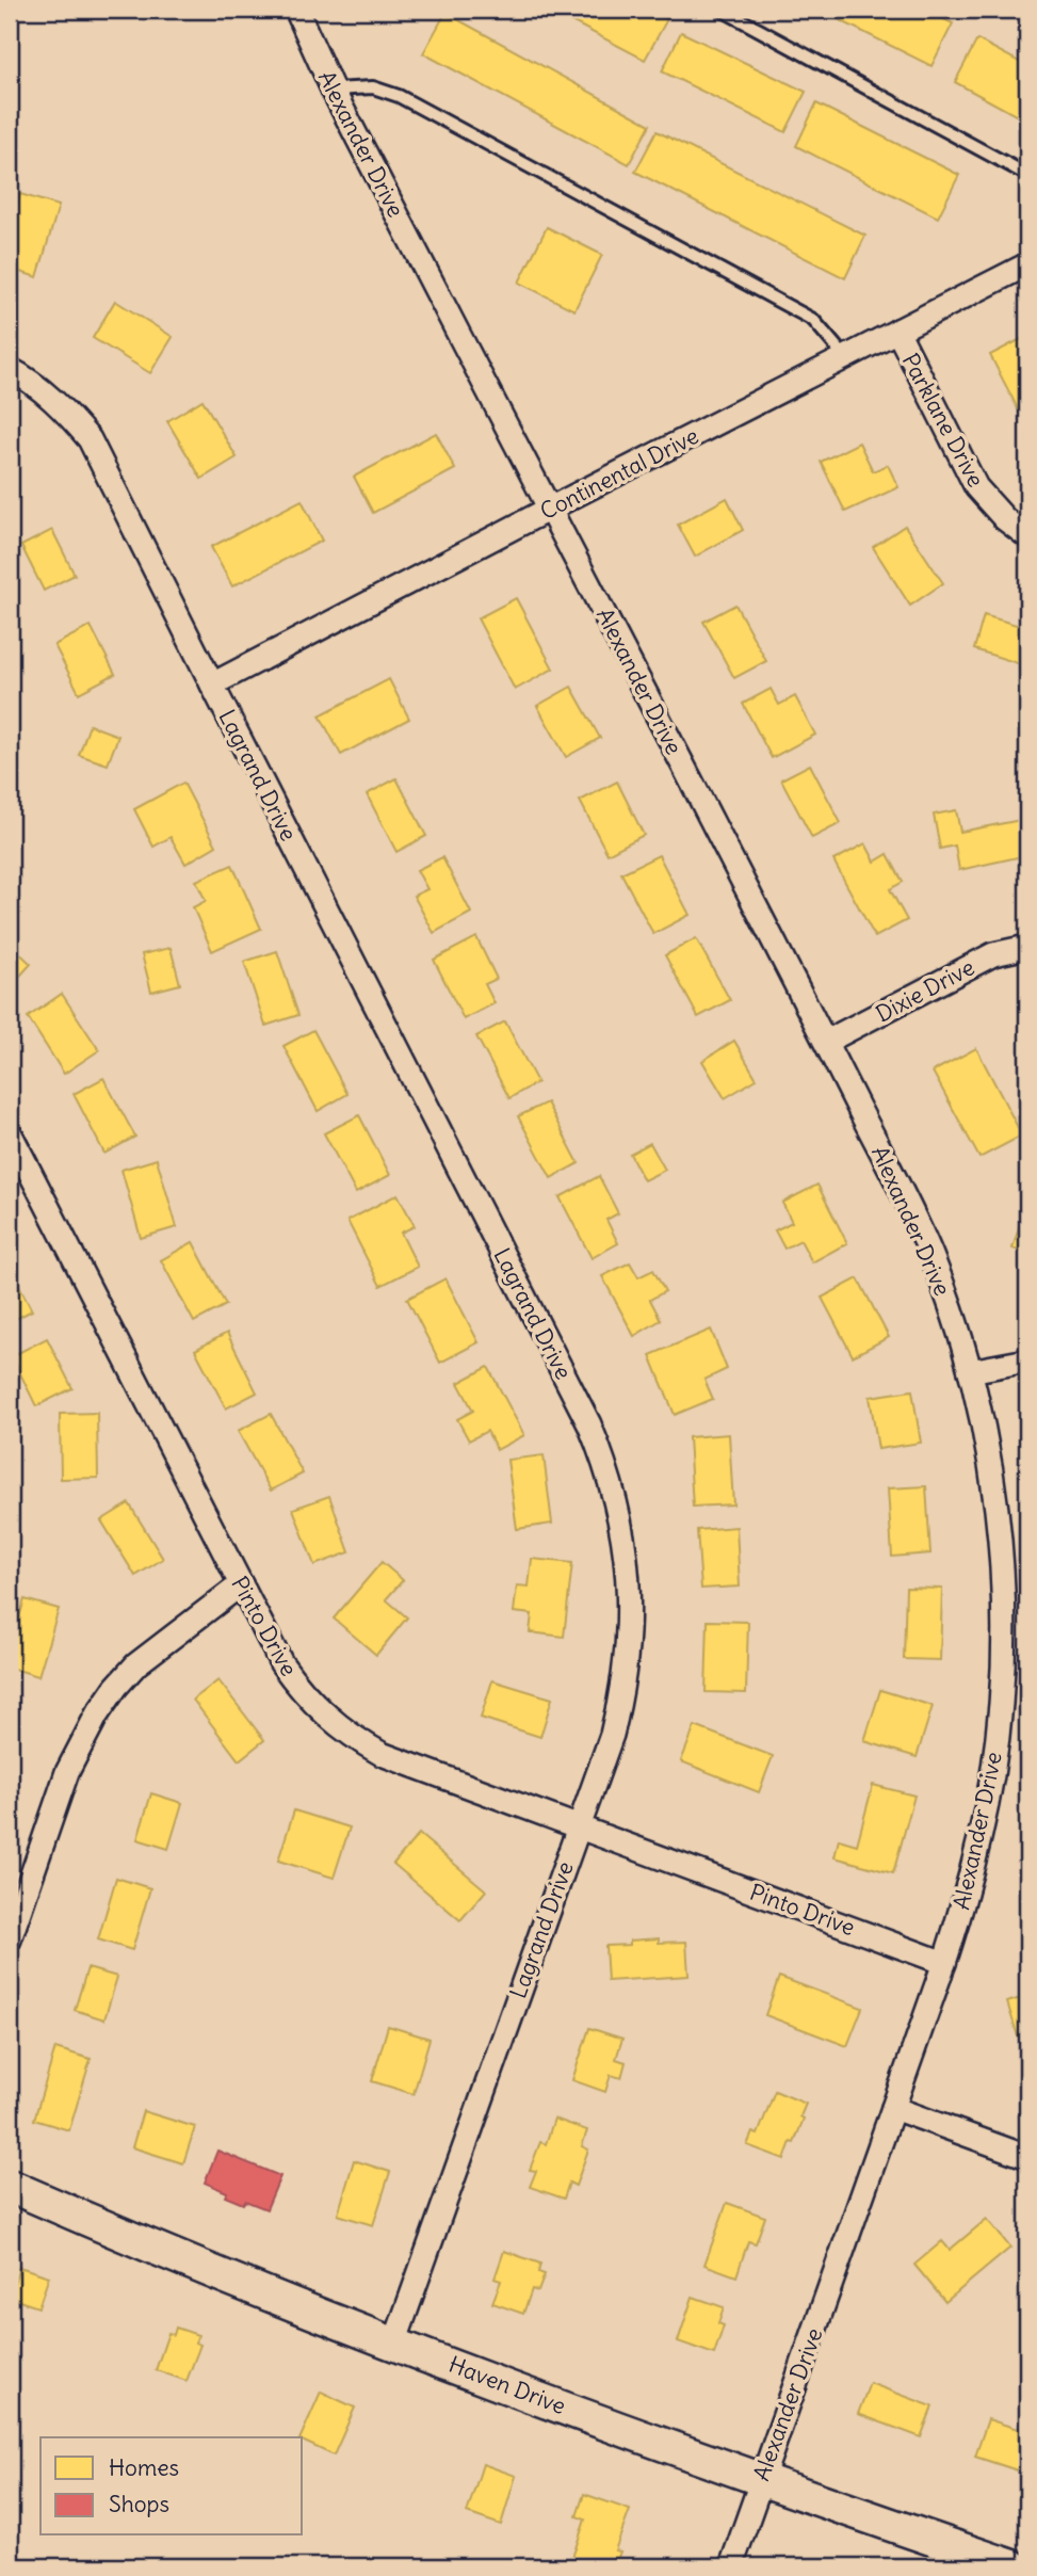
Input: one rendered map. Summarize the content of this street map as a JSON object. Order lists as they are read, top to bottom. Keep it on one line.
{"streets":{"street":["Alexander Drive","Parklane Drive","Continental Drive","Lagrand Drive","Dixie Drive","Pinto Drive","Haven Drive"]},"crossings":[["Alexander Drive","Continental Drive"],["Alexander Drive","Dixie Drive"],["Alexander Drive","Pinto Drive"],["Alexander Drive","Haven Drive"],["Parklane Drive","Continental Drive"],["Continental Drive","Lagrand Drive"],["Lagrand Drive","Pinto Drive"],["Lagrand Drive","Haven Drive"]],"legend":["Homes","Shops"]}
